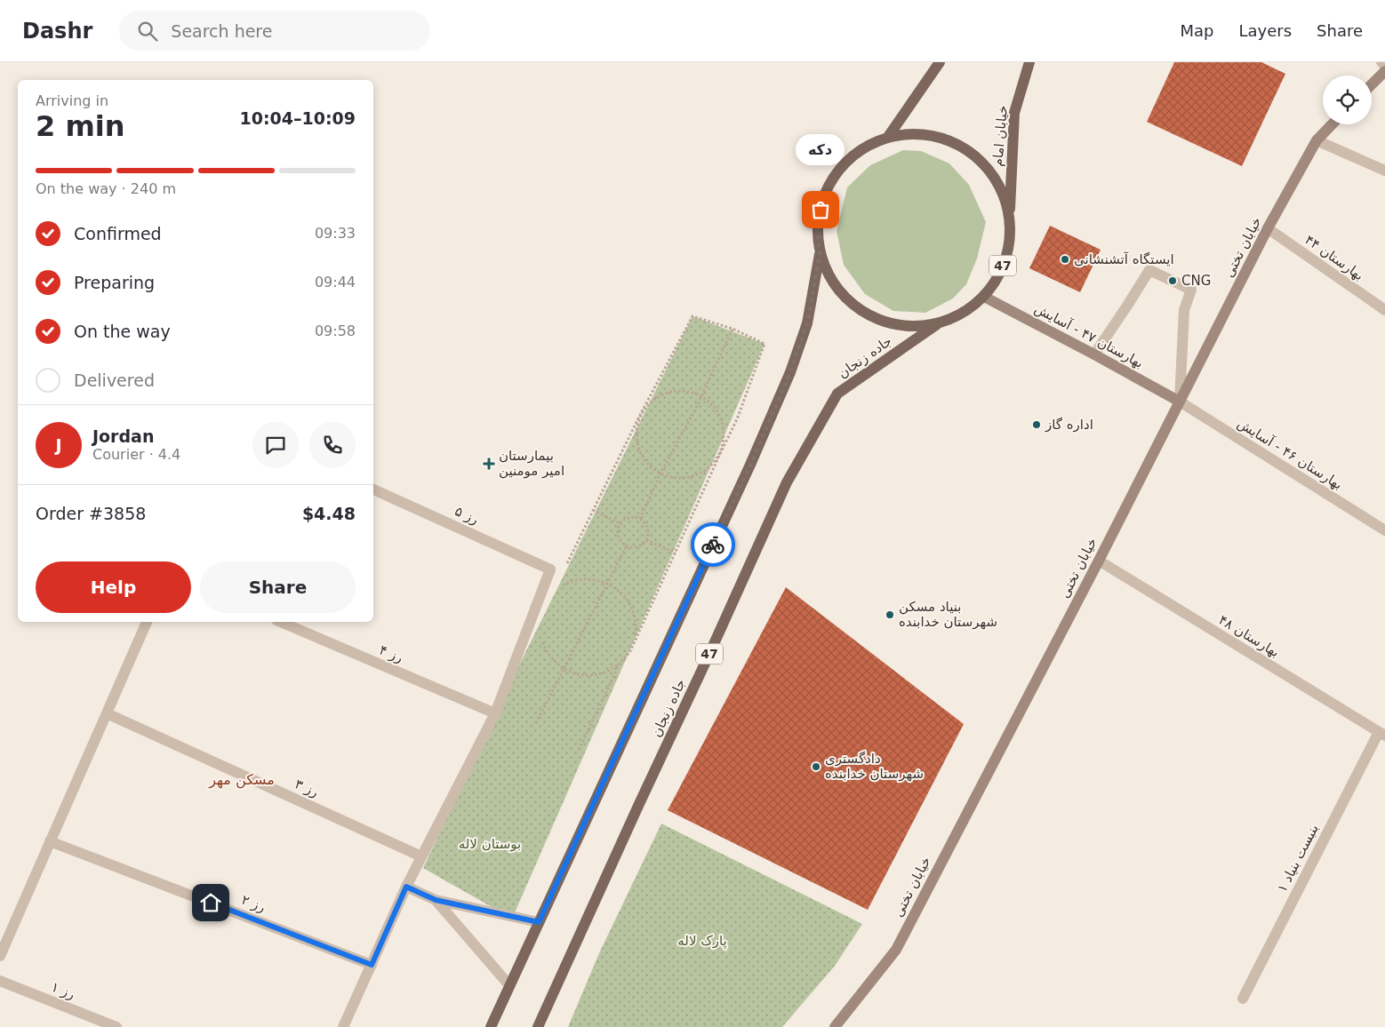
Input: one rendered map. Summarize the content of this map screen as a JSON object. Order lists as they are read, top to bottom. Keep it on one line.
{"streets":{"main road":["خیابان امام","47","جاده زنجان"],"street":["خیابان تختی","بهارستان ۴۴","بهارستان ۴۷ - آسایش","بهارستان ۴۶ - آسایش","رز ۵","بهارستان ۴۸","رز ۴","رز ۳","بنبست بنیاد ۱","رز ۲","رز ۱"]},"crossings":[["خیابان امام","47"],["خیابان تختی","بهارستان ۴۴"],["خیابان تختی","بهارستان ۴۷ - آسایش"],["خیابان تختی","بهارستان ۴۶ - آسایش"],["خیابان تختی","بهارستان ۴۸"],["47","بهارستان ۴۷ - آسایش"],["47","جاده زنجان"],["بهارستان ۴۷ - آسایش","بهارستان ۴۶ - آسایش"],["رز ۵","رز ۴"],["بهارستان ۴۸","بنبست بنیاد ۱"]],"districts":["مسکن مهر"],"parks":["بوستان لاله","پارک لاله"],"places":{"other":["دکه","ایستگاه آتشنشانی","CNG","اداره گاز","بنیاد مسکن شهرستان خدابنده","دادگستری شهرستان خدابنده"],"health":["بیمارستان امیر مومنین"]},"page":{"header":"Dashr","search":"Search here","nav":["Map","Layers","Share"],"heading":["2 min","Arriving in","10:04–10:09"],"panel":["Jordan","Courier · 4.4","Order #3858","$4.48"],"bubble":"دکه","bar":"On the way · 240 m","list":[["Confirmed","09:33"],["Preparing","09:44"],["On the way","09:58"],"Delivered"],"round":"J","buttons":["Help","Share"]}}
